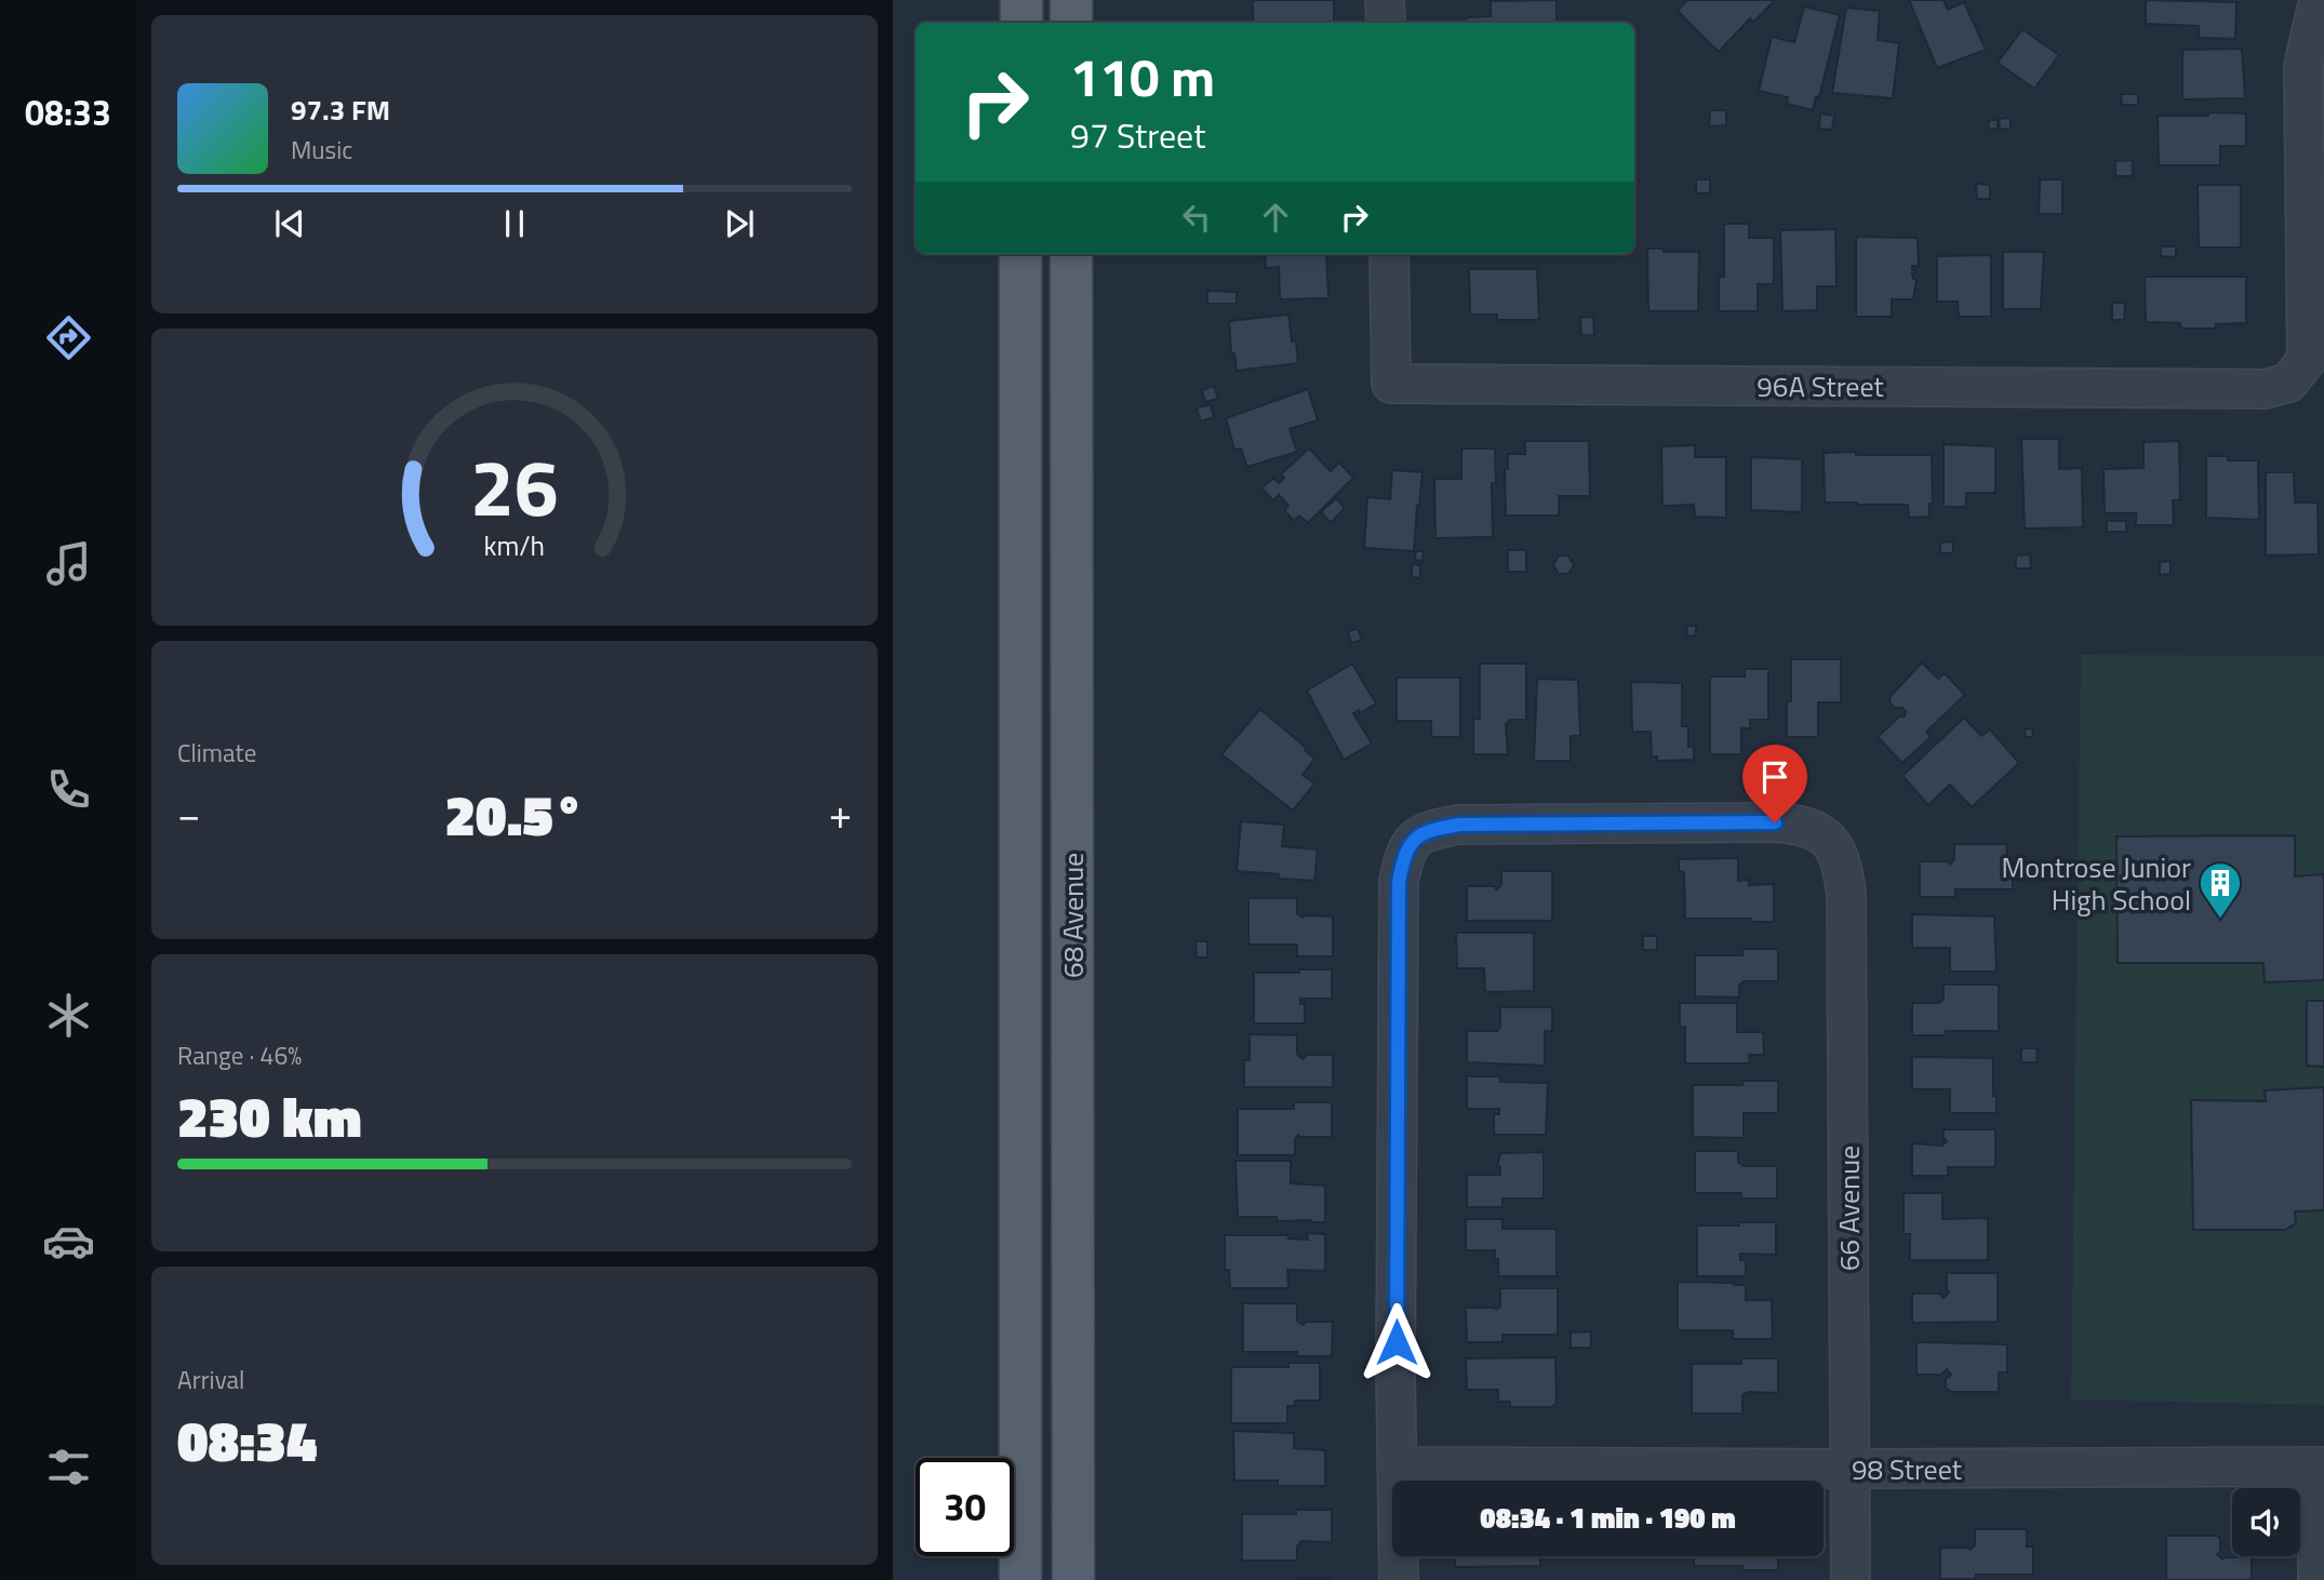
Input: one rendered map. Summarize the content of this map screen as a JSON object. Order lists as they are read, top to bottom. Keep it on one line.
{"streets":{"main road":["68 Avenue"],"street":["96A Street","66 Avenue","98 Street"]},"crossings":[["66 Avenue","98 Street"]],"places":{"building":["Montrose Junior High School"]},"page":{"tabs":"08:33","turn":["110 m","97 Street"],"song":["97.3 FM","Music"],"tile":["Climate",["Range · 46%","230 km"],["Arrival","08:34"]],"heat":["−","20.5°","+"],"limit":"30","trip":"08:34 · 1 min · 190 m","gauge":["26","km/h"]}}
